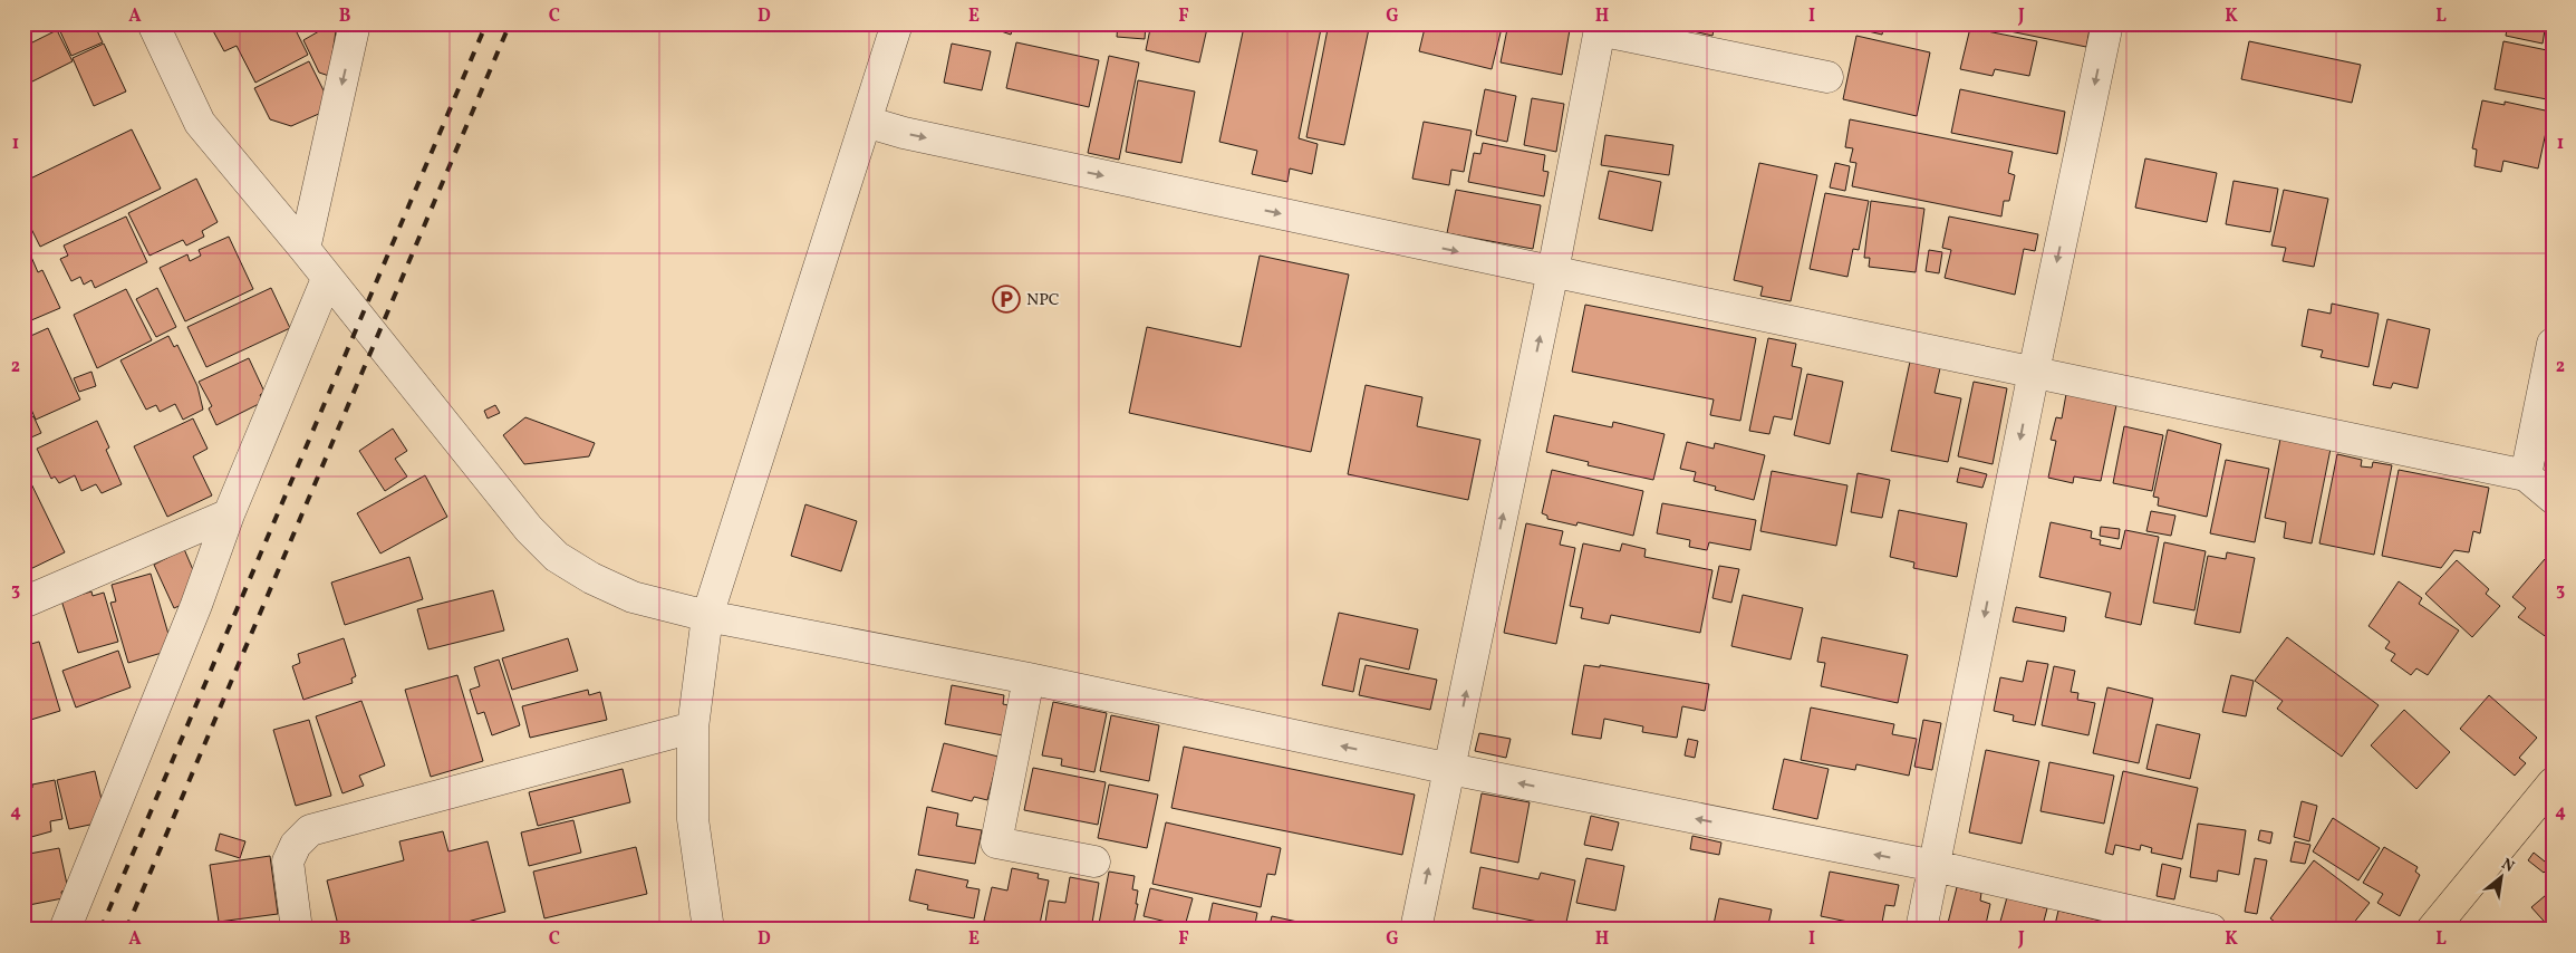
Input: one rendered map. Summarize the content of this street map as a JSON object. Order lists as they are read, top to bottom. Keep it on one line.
{"places":{"parking":["NPC"]},"north":"top right","grid":{"columns":["A","B","C","D","E","F","G","H","I","J","K","L"],"rows":["1","2","3","4"]}}
